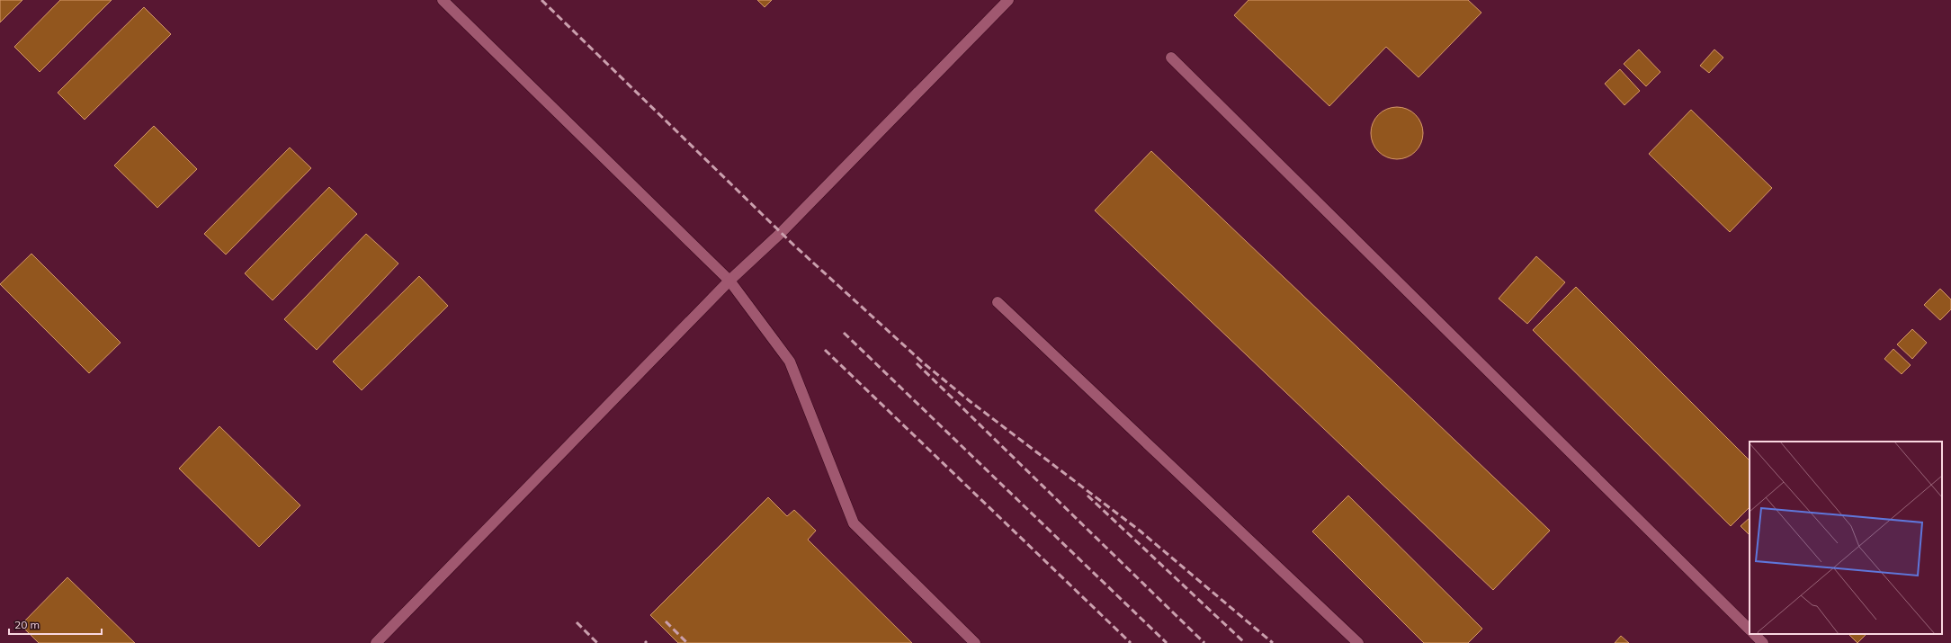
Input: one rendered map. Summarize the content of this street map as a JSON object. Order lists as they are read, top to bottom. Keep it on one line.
{"scale_bar":"20 m"}
